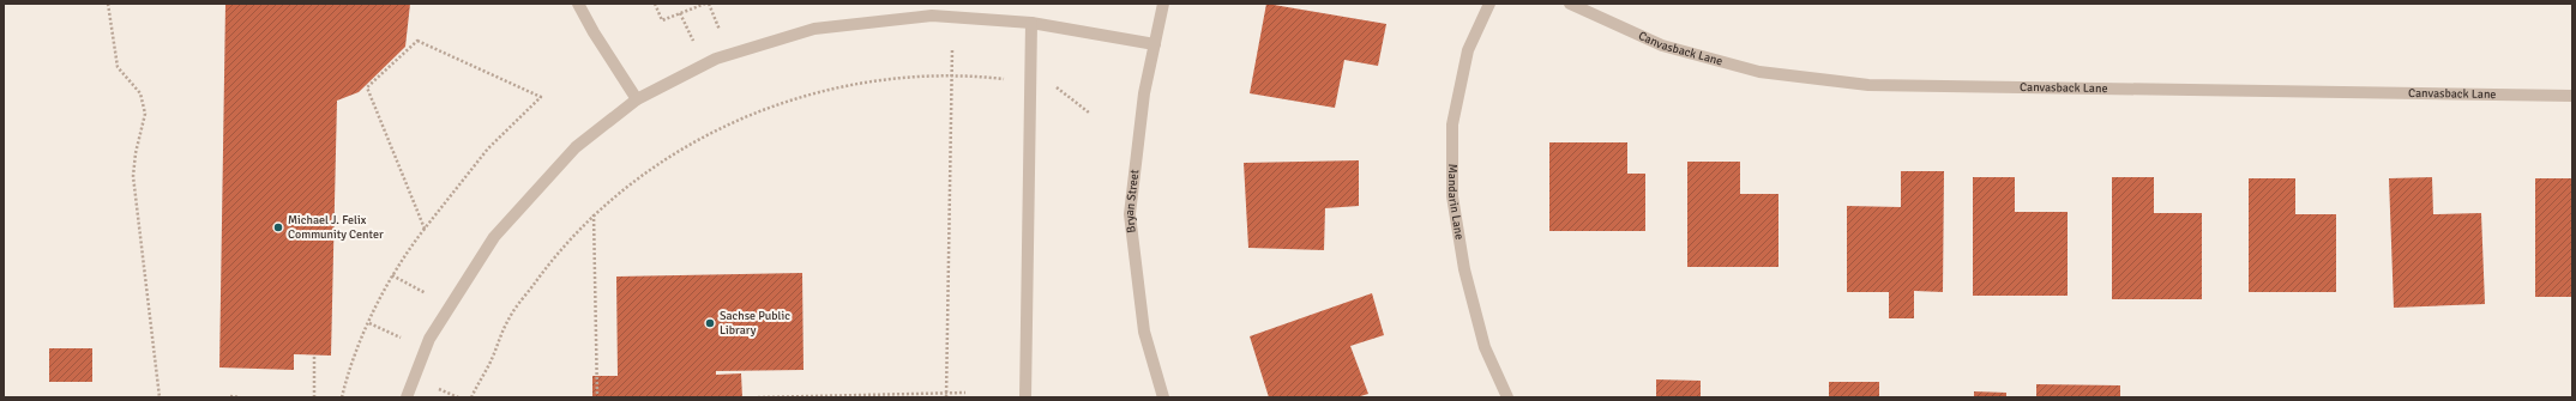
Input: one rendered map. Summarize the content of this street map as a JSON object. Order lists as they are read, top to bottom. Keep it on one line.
{"streets":{"street":["Canvasback Lane","Bryan Street","Mandarin Lane"]},"places":["Michael J. Felix Community Center","Sachse Public Library"]}
